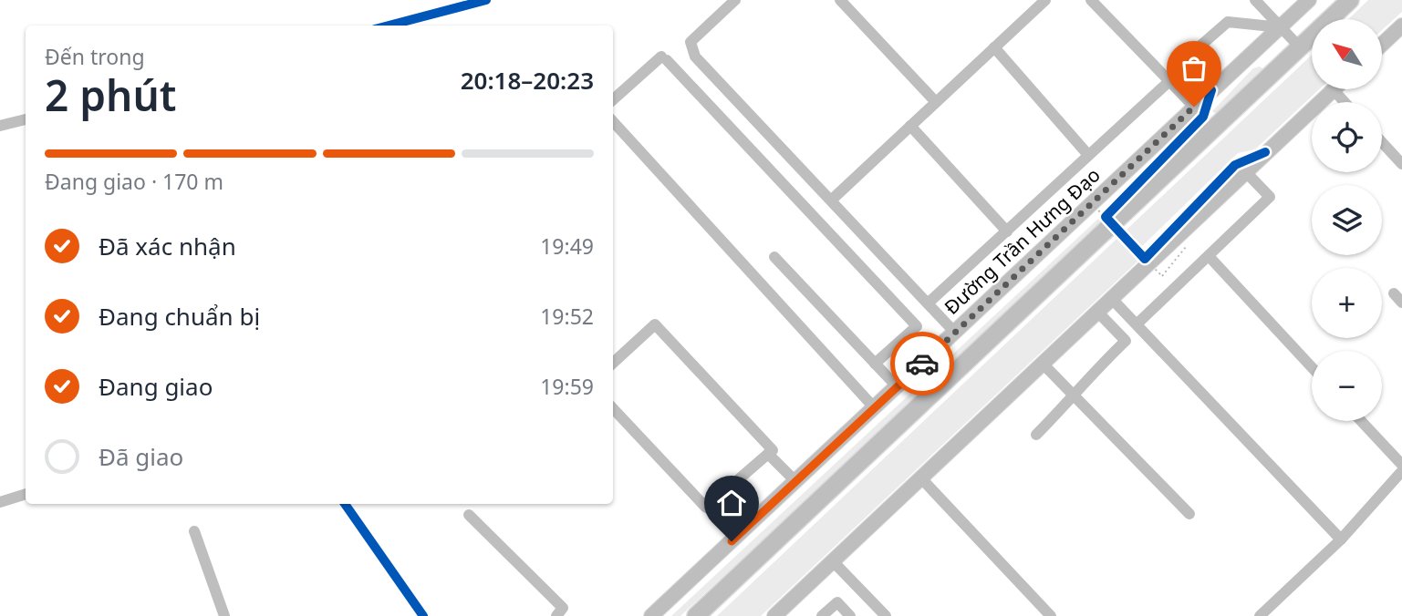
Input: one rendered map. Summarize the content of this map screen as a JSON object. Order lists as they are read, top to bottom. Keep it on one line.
{"streets":{"main road":["Đường Trần Hưng Đạo"]},"north":"top left","page":{"map_buttons":["+","−"],"heading":["2 phút","Đến trong","20:18–20:23"],"bar":"Đang giao · 170 m","list":[["Đã xác nhận","19:49"],["Đang chuẩn bị","19:52"],["Đang giao","19:59"],"Đã giao"]}}
